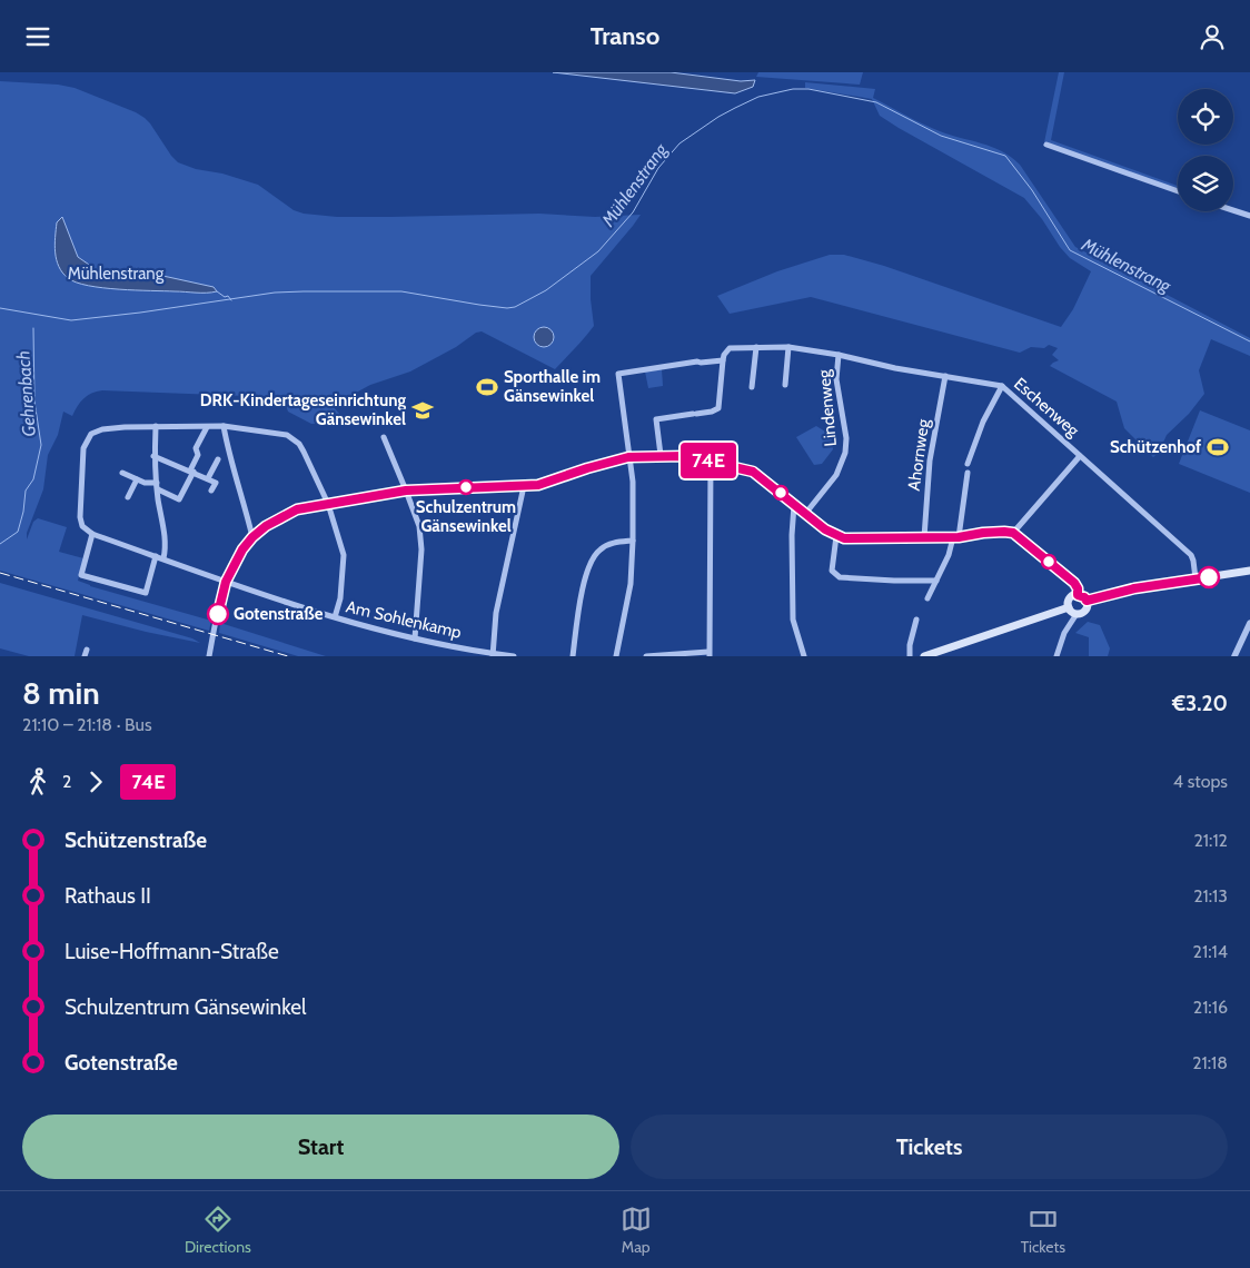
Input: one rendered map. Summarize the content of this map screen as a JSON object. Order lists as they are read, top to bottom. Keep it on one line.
{"streets":{"street":["Eschenweg","Lindenweg","Ahornweg","Am Sohlenkamp"]},"crossings":[["Eschenweg","Lindenweg"],["Eschenweg","Ahornweg"]],"water":["Mühlenstrang","Gehrenbach"],"parks":["Mühlenstrang"],"places":{"sports":["Sporthalle im Gänsewinkel","Schützenhof"],"school or university":["DRK-Kindertageseinrichtung Gänsewinkel"],"other":["Schulzentrum Gänsewinkel","Gotenstraße"]},"lines":["bus line 74E"],"page":{"header":"Transo","on_map":"74E","heading":["8 min","21:10 – 21:18 · Bus","€3.20"],"legs":["2","74E","4 stops"],"list":[{"name":"Schützenstraße","value":"21:12"},{"name":"Rathaus II","value":"21:13"},{"name":"Luise-Hoffmann-Straße","value":"21:14"},{"name":"Schulzentrum Gänsewinkel","value":"21:16"},{"name":"Gotenstraße","value":"21:18"}],"buttons":["Start","Tickets"],"tabs":["Directions","Map","Tickets"]}}
